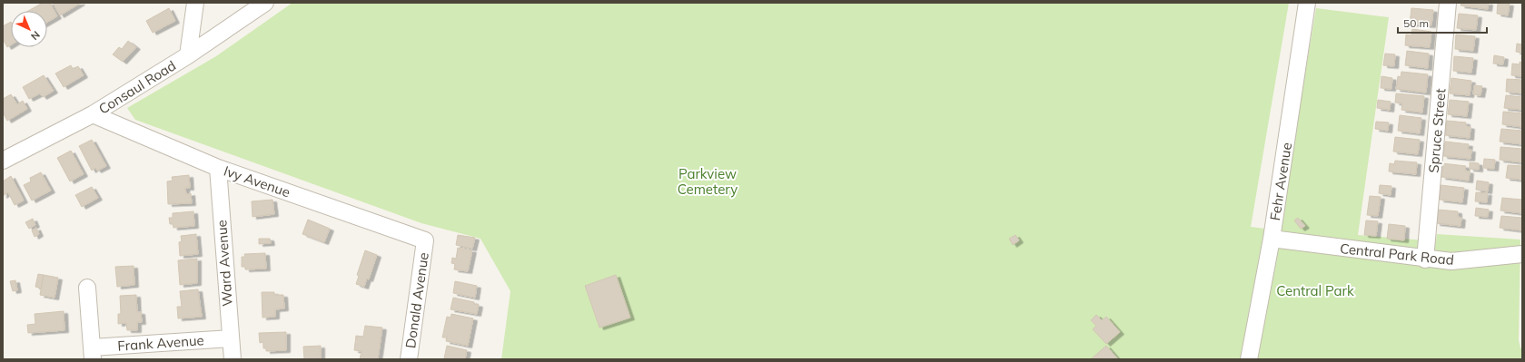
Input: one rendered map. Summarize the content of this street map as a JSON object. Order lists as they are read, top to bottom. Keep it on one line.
{"streets":{"street":["Consaul Road","Spruce Street","Ivy Avenue","Fehr Avenue","Central Park Road","Ward Avenue","Donald Avenue","Frank Avenue"]},"crossings":[["Consaul Road","Ivy Avenue"],["Spruce Street","Central Park Road"],["Ivy Avenue","Ward Avenue"],["Ivy Avenue","Donald Avenue"],["Fehr Avenue","Central Park Road"],["Ward Avenue","Frank Avenue"]],"parks":["Parkview Cemetery","Central Park"],"scale_bar":"50 m","north":"bottom right"}
